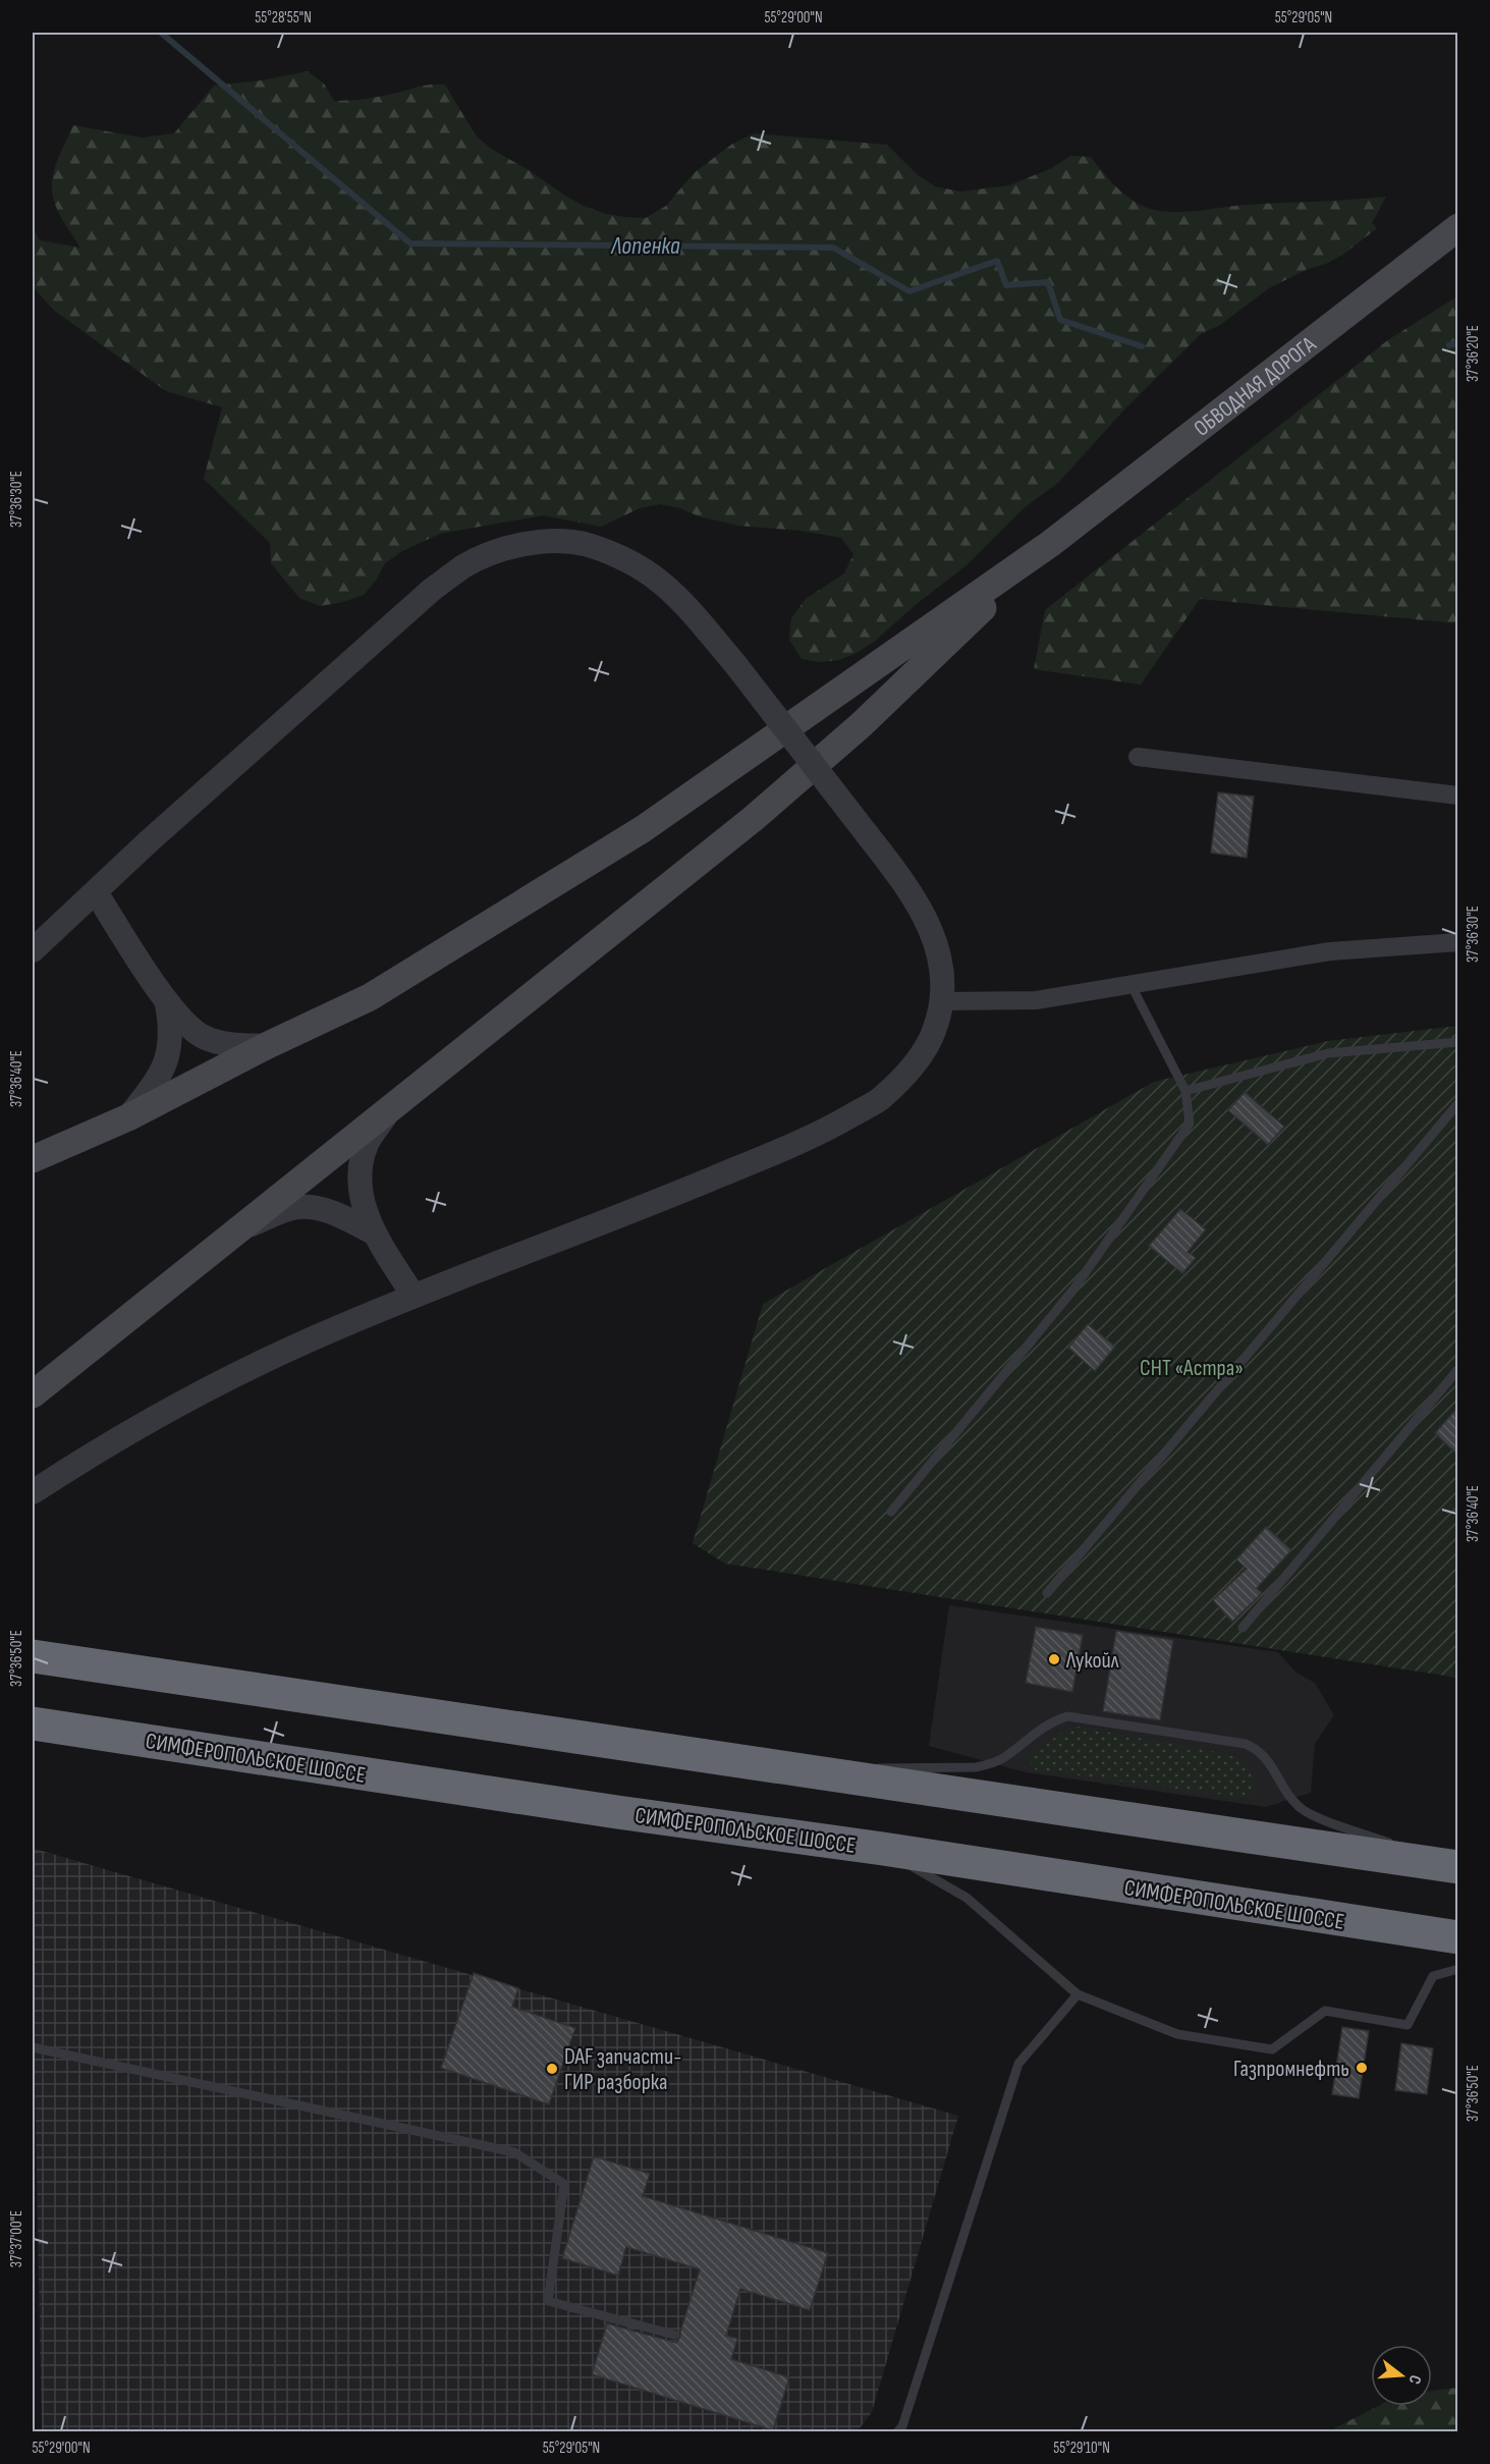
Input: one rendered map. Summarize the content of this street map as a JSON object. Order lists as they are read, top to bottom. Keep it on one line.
{"streets":{"highway":["СИМФЕРОПОЛЬСКОЕ ШОССЕ"],"main road":["ОБВОДНАЯ ДОРОГА"]},"water":["Лопенка"],"parks":["СНТ «Астра»"],"places":["Лукойл","Газпромнефть","DAF запчасти- ГИР разборка"],"north":"right","coordinates":["55°28'55\"N","55°29'00\"N","55°29'05\"N","37°36'20\"E","37°36'30\"E","37°36'40\"E","37°36'50\"E","37°37'00\"E","55°29'10\"N"]}
